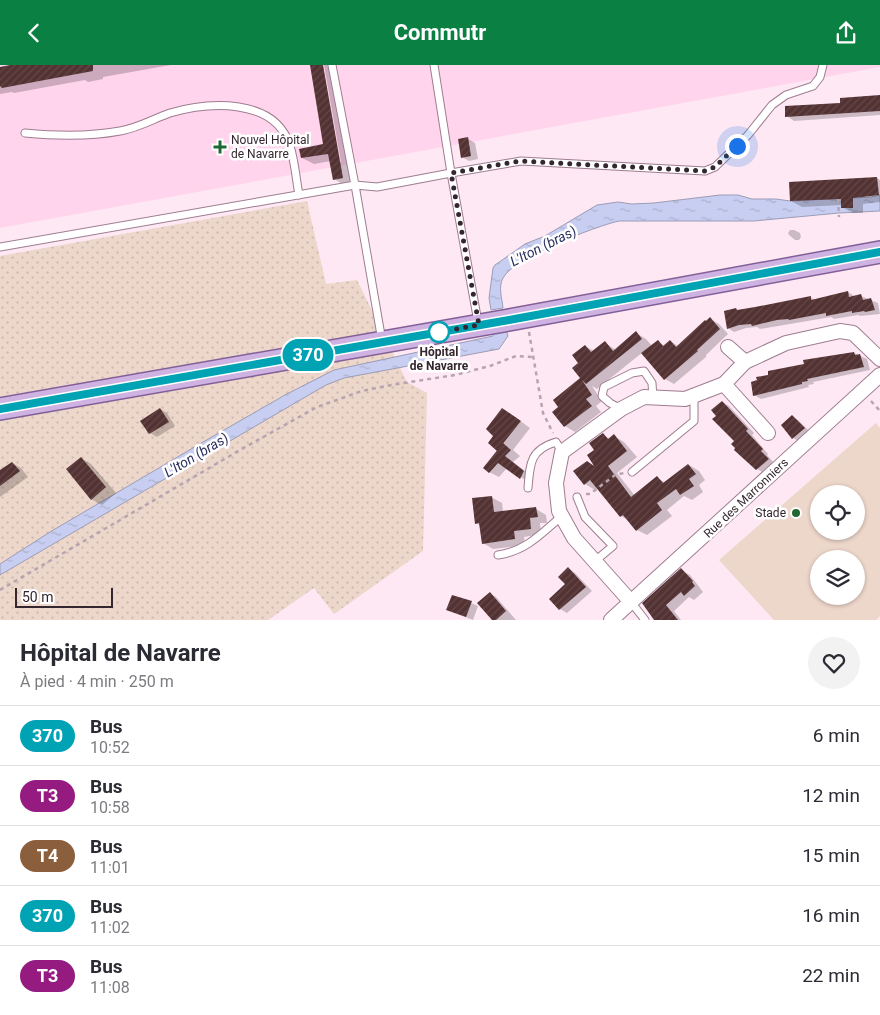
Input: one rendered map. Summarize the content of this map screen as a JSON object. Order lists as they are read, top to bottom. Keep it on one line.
{"streets":{"street":["Rue des Marronniers"]},"water":["L'Iton (bras)"],"places":{"health":["Nouvel Hôpital de Navarre"],"other":["Hôpital de Navarre","Stade"]},"lines":["bus line 370"],"scale_bar":"50 m","page":{"header":"Commutr","on_map":"370","scale":"50 m","heading":["Hôpital de Navarre","À pied · 4 min · 250 m"],"list":[{"mark":"370","name":"Bus","note":"10:52","value":"6 min"},{"mark":"T3","name":"Bus","note":"10:58","value":"12 min"},{"mark":"T4","name":"Bus","note":"11:01","value":"15 min"},{"mark":"370","name":"Bus","note":"11:02","value":"16 min"},{"mark":"T3","name":"Bus","note":"11:08","value":"22 min"}]}}
